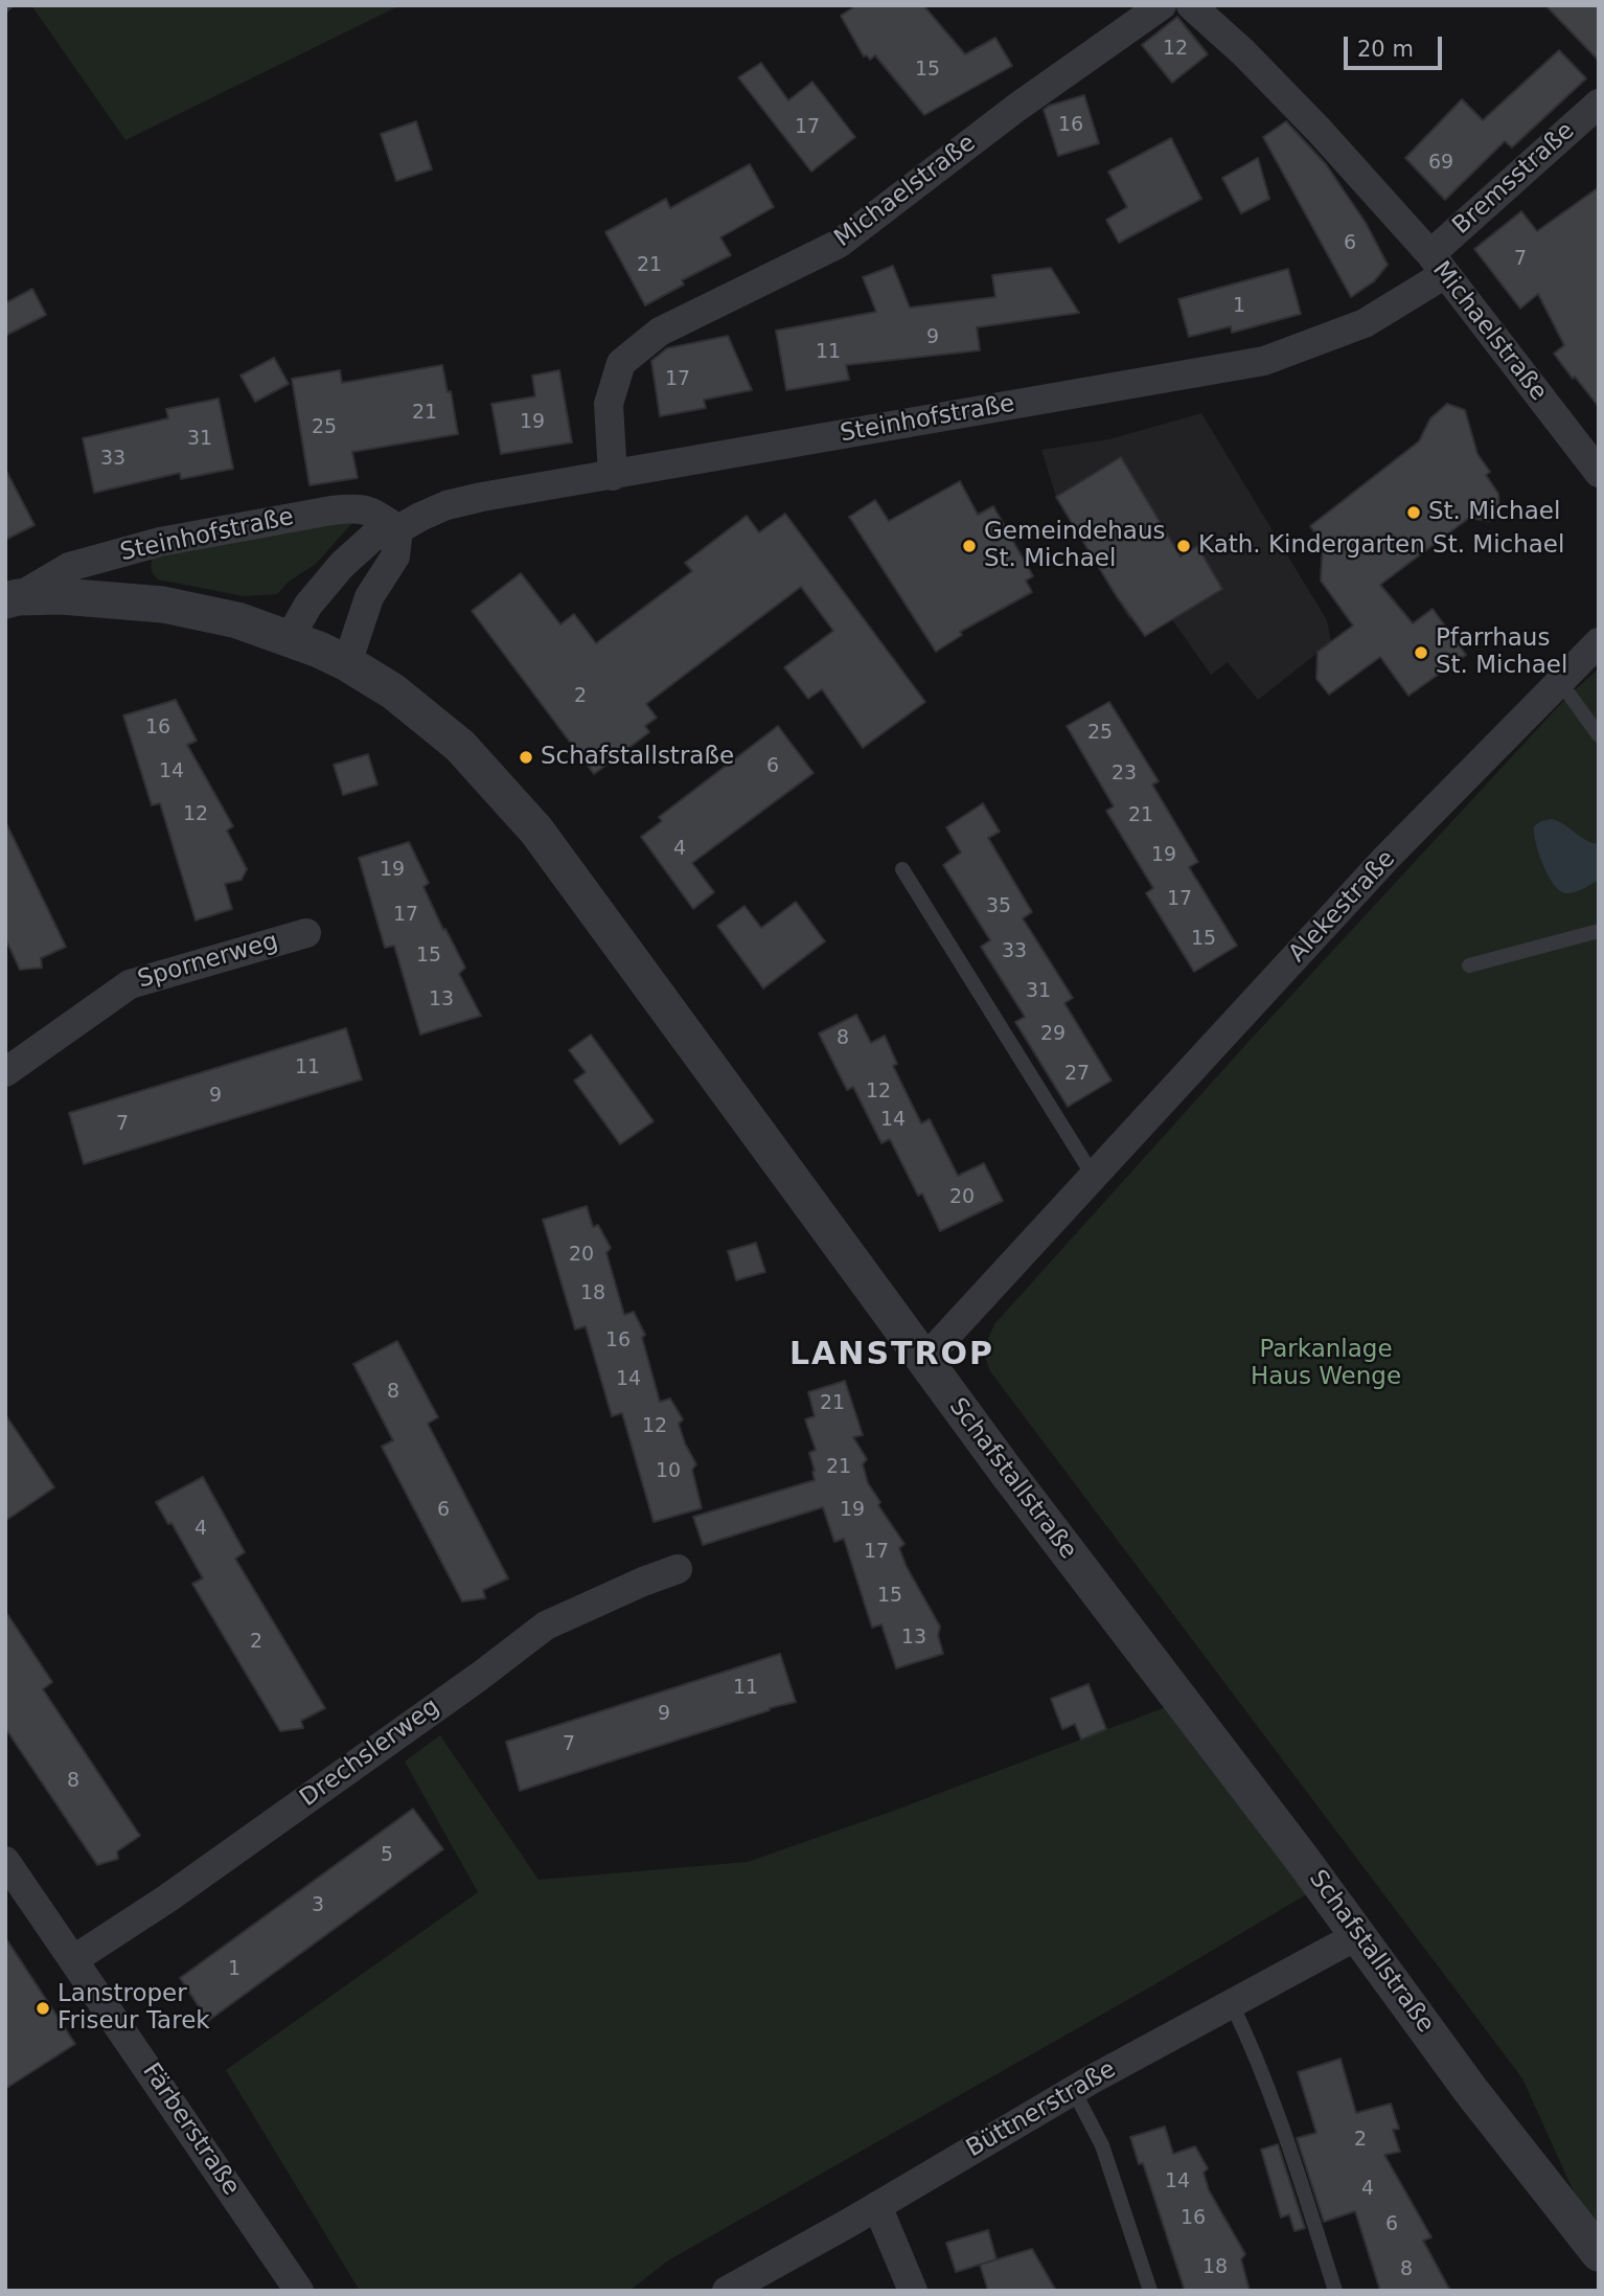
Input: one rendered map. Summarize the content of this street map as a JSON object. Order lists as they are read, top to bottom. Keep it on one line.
{"streets":{"street":["Bremsstraße","Michaelstraße","Steinhofstraße","Alekestraße","Spornerweg","Schafstallstraße","Drechslerweg","Büttnerstraße","Färberstraße"]},"crossings":[["Bremsstraße","Michaelstraße"],["Bremsstraße","Steinhofstraße"],["Michaelstraße","Steinhofstraße"],["Steinhofstraße","Schafstallstraße"],["Alekestraße","Schafstallstraße"],["Schafstallstraße","Büttnerstraße"],["Drechslerweg","Färberstraße"]],"districts":["LANSTROP"],"parks":["Parkanlage Haus Wenge"],"places":["St. Michael","Gemeindehaus St. Michael","Kath. Kindergarten St. Michael","Pfarrhaus St. Michael","Schafstallstraße","Lanstroper Friseur Tarek"],"house_numbers":["12","15","16","17","69","6","7","21","1","9","11","17","21","19","25","31","33","2","16","25","6","14","23","12","21","4","19","19","17","35","17","15","33","15","31","13","29","8","11","27","12","9","14","7","20","20","18","16","14","8","21","12","21","10","6","19","4","17","15","13","2","11","9","7","8","5","3","1","2","14","4","16","6","18","8"],"scale_bar":"20 m"}
